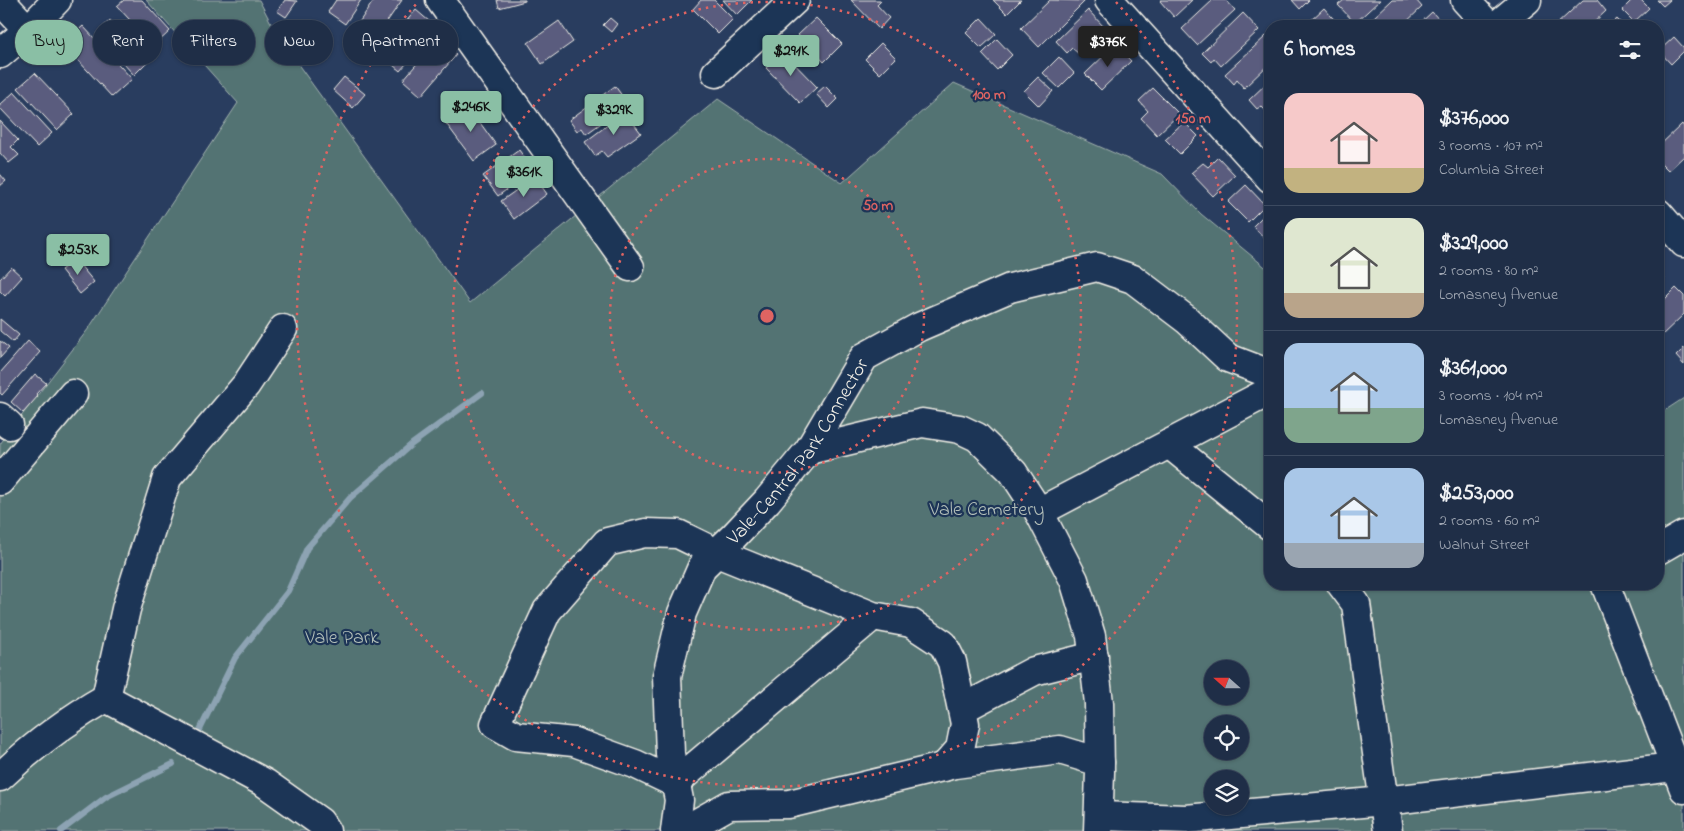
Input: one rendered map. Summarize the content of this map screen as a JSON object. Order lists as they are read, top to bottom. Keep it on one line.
{"streets":{"street":["Vale-Central Park Connector"]},"parks":["Vale Cemetery","Vale Park"],"north":"left","page":{"chip":["Buy","Rent","Filters","New","Apartment"],"heading":"6 homes","price":["$376K","$291K","$246K","$329K","$361K","$253K"],"list":[{"name":"$376,000","note":"3 rooms · 107 m² · Columbia Street"},{"name":"$329,000","note":"2 rooms · 80 m² · Lomasney Avenue"},{"name":"$361,000","note":"3 rooms · 104 m² · Lomasney Avenue"},{"name":"$253,000","note":"2 rooms · 60 m² · Walnut Street"}]},"rings":["100 m","150 m","50 m"]}
